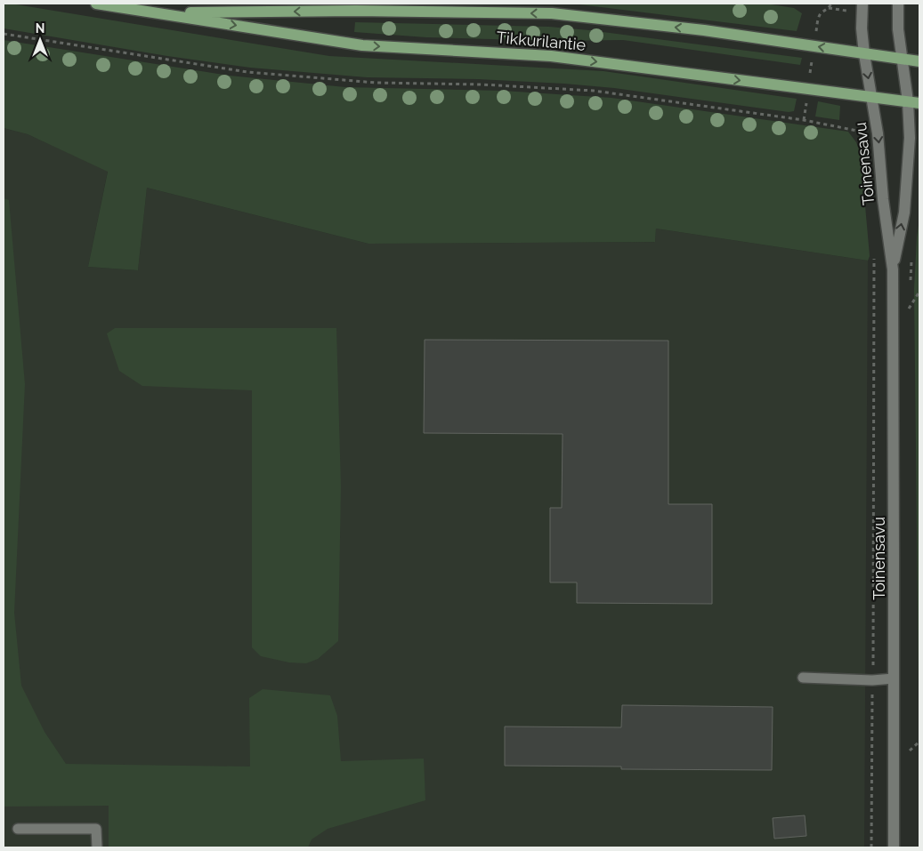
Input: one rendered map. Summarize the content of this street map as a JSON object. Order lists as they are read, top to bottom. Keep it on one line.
{"streets":{"main road":["Tikkurilantie"],"street":["Toinensavu"]},"crossings":[["Tikkurilantie","Toinensavu"]],"north":"top"}
